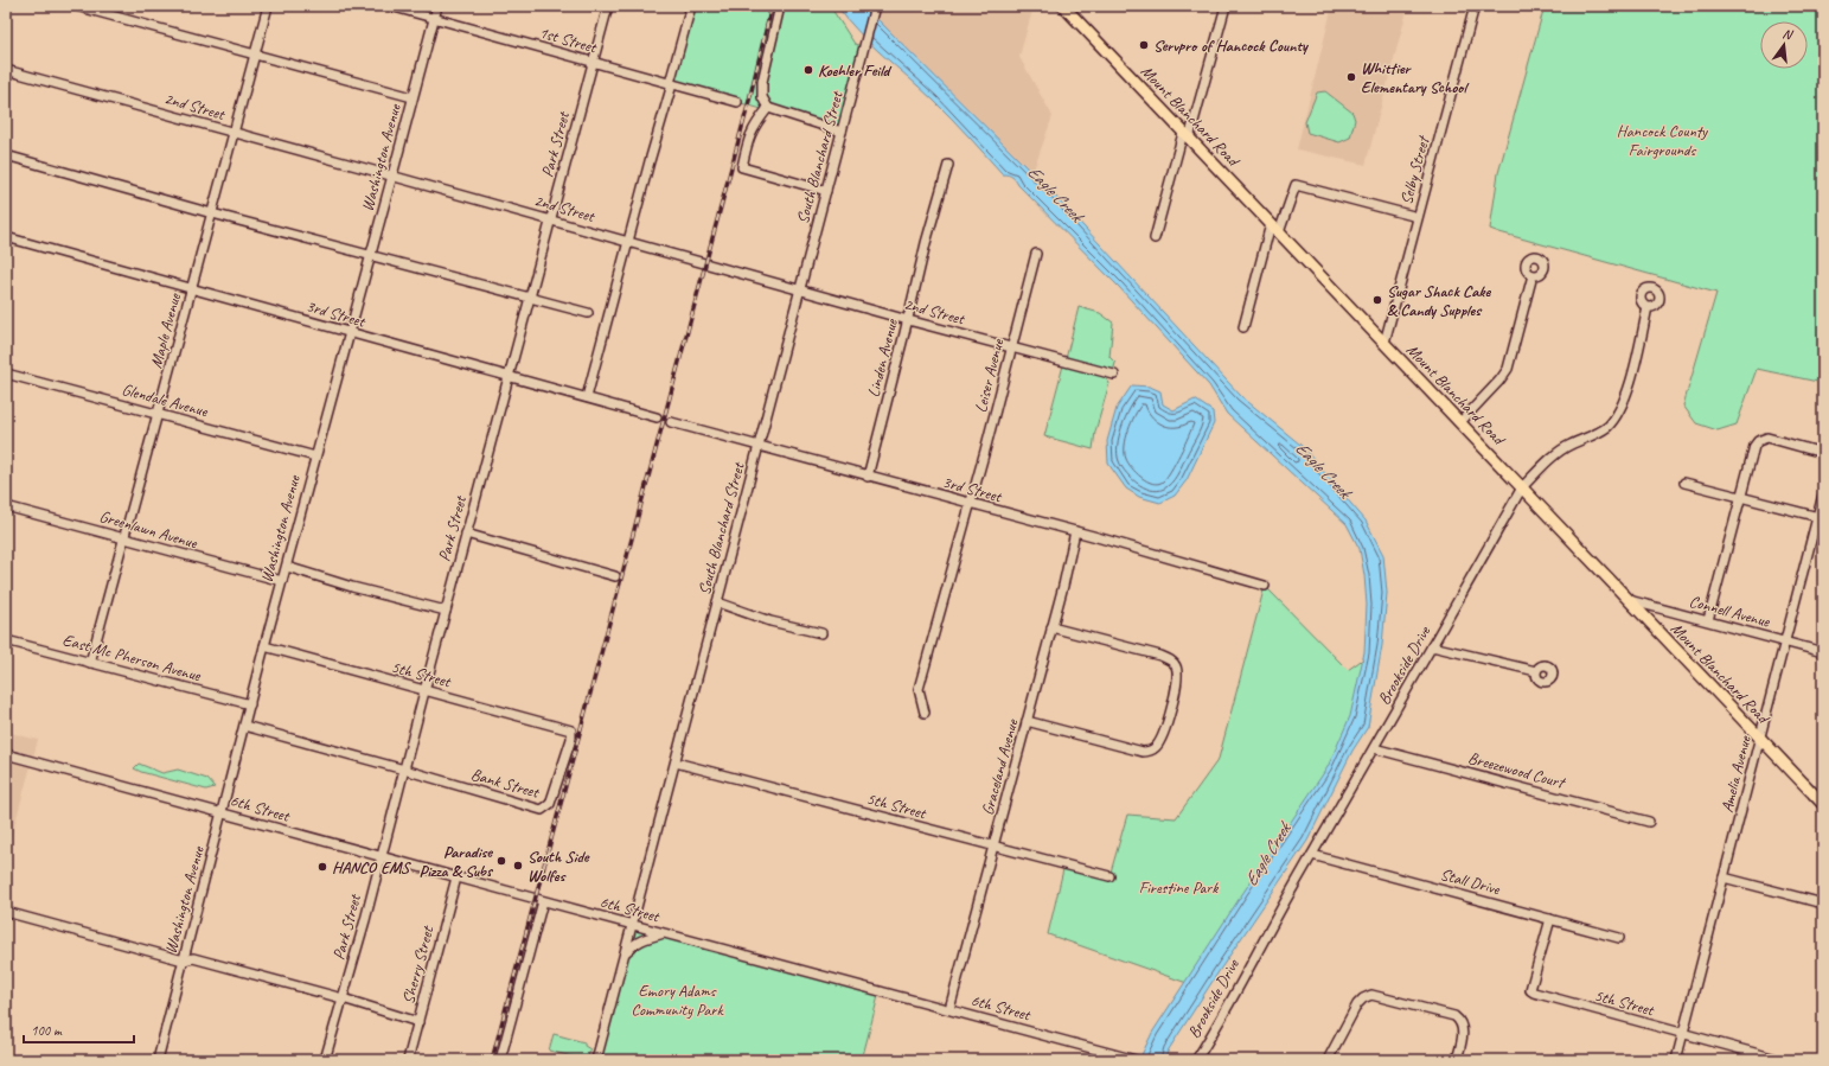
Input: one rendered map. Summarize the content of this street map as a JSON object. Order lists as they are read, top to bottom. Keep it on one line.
{"streets":{"main road":["Mount Blanchard Road"],"street":["1st Street","2nd Street","Park Street","Washington Avenue","South Blanchard Street","Selby Street","3rd Street","Maple Avenue","Linden Avenue","Leiser Avenue","Glendale Avenue","Greenlawn Avenue","Connell Avenue","East Mc Pherson Avenue","Brookside Drive","5th Street","Graceland Avenue","Breezewood Court","Amelia Avenue","Bank Street","6th Street","Stall Drive","Sherry Street"]},"crossings":[["1st Street","Park Street"],["1st Street","Washington Avenue"],["2nd Street","Park Street"],["2nd Street","Washington Avenue"],["2nd Street","South Blanchard Street"],["2nd Street","Maple Avenue"],["2nd Street","Linden Avenue"],["2nd Street","Leiser Avenue"],["Mount Blanchard Road","Selby Street"],["Mount Blanchard Road","Connell Avenue"],["Mount Blanchard Road","Brookside Drive"],["Mount Blanchard Road","Amelia Avenue"],["Park Street","3rd Street"],["Park Street","5th Street"],["Park Street","Bank Street"],["Park Street","6th Street"],["Washington Avenue","3rd Street"],["Washington Avenue","Glendale Avenue"],["Washington Avenue","Greenlawn Avenue"],["Washington Avenue","East Mc Pherson Avenue"],["Washington Avenue","5th Street"],["Washington Avenue","6th Street"],["South Blanchard Street","3rd Street"],["South Blanchard Street","5th Street"],["South Blanchard Street","6th Street"],["3rd Street","Maple Avenue"],["3rd Street","Linden Avenue"],["3rd Street","Leiser Avenue"],["3rd Street","Graceland Avenue"],["Maple Avenue","Glendale Avenue"],["Maple Avenue","Greenlawn Avenue"],["Maple Avenue","East Mc Pherson Avenue"],["Connell Avenue","Amelia Avenue"],["Brookside Drive","Breezewood Court"],["Brookside Drive","Stall Drive"],["5th Street","Graceland Avenue"],["5th Street","Amelia Avenue"],["5th Street","Bank Street"],["5th Street","Stall Drive"],["Graceland Avenue","6th Street"],["6th Street","Sherry Street"]],"water":["Eagle Creek"],"parks":["Hancock County Fairgrounds","Firestine Park","Emory Adams Community Park"],"places":["Servpro of Hancock County","Koehler Feild","Whittier Elementary School","Sugar Shack Cake & Candy Supples","Paradise Pizza & Subs","South Side Wolfes","HANCO EMS"],"scale_bar":"100 m","north":"top"}
